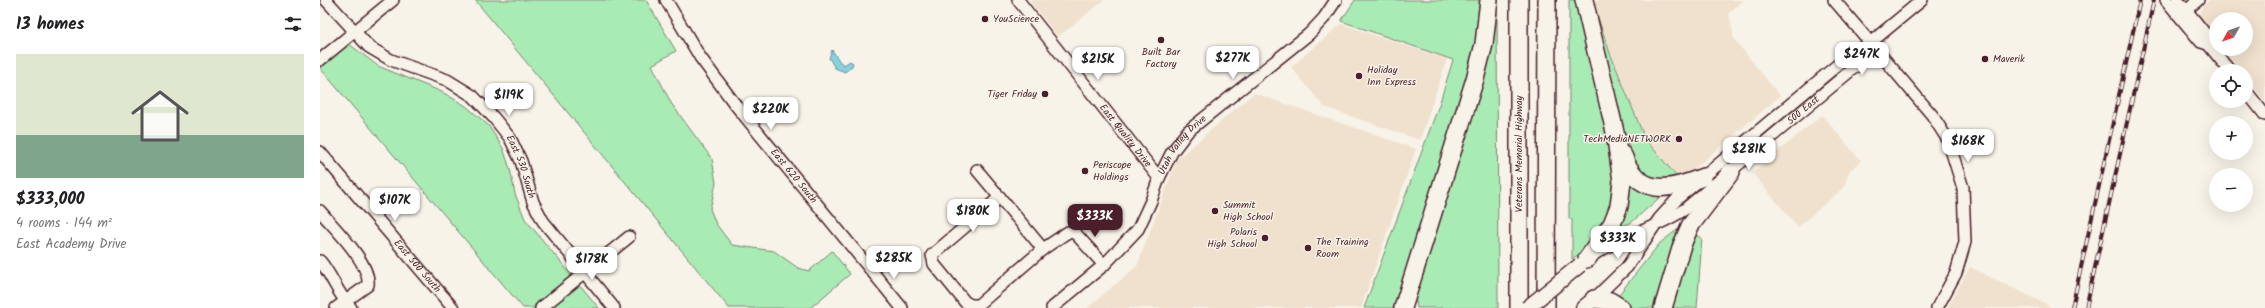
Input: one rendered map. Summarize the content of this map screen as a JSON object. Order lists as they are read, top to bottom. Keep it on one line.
{"streets":{"highway":["Veterans Memorial Highway"],"main road":["500 East"],"street":["East Quality Drive","Utah Valley Drive","East 530 South","East 620 South","East 500 South"]},"crossings":[["East Quality Drive","Utah Valley Drive"]],"places":["YouScience","Built Bar Factory","Maverik","Holiday Inn Express","Tiger Friday","TechMediaNETWORK","Periscope Holdings","Summit High School","Polaris High School","The Training Room"],"north":"bottom left","page":{"heading":"13 homes","map_buttons":["+","−"],"price":["$247K","$277K","$215K","$119K","$220K","$168K","$281K","$107K","$180K","$333K","$333K","$285K","$178K"],"list":[{"name":"$333,000","note":"4 rooms · 144 m² · East Academy Drive"}]}}
